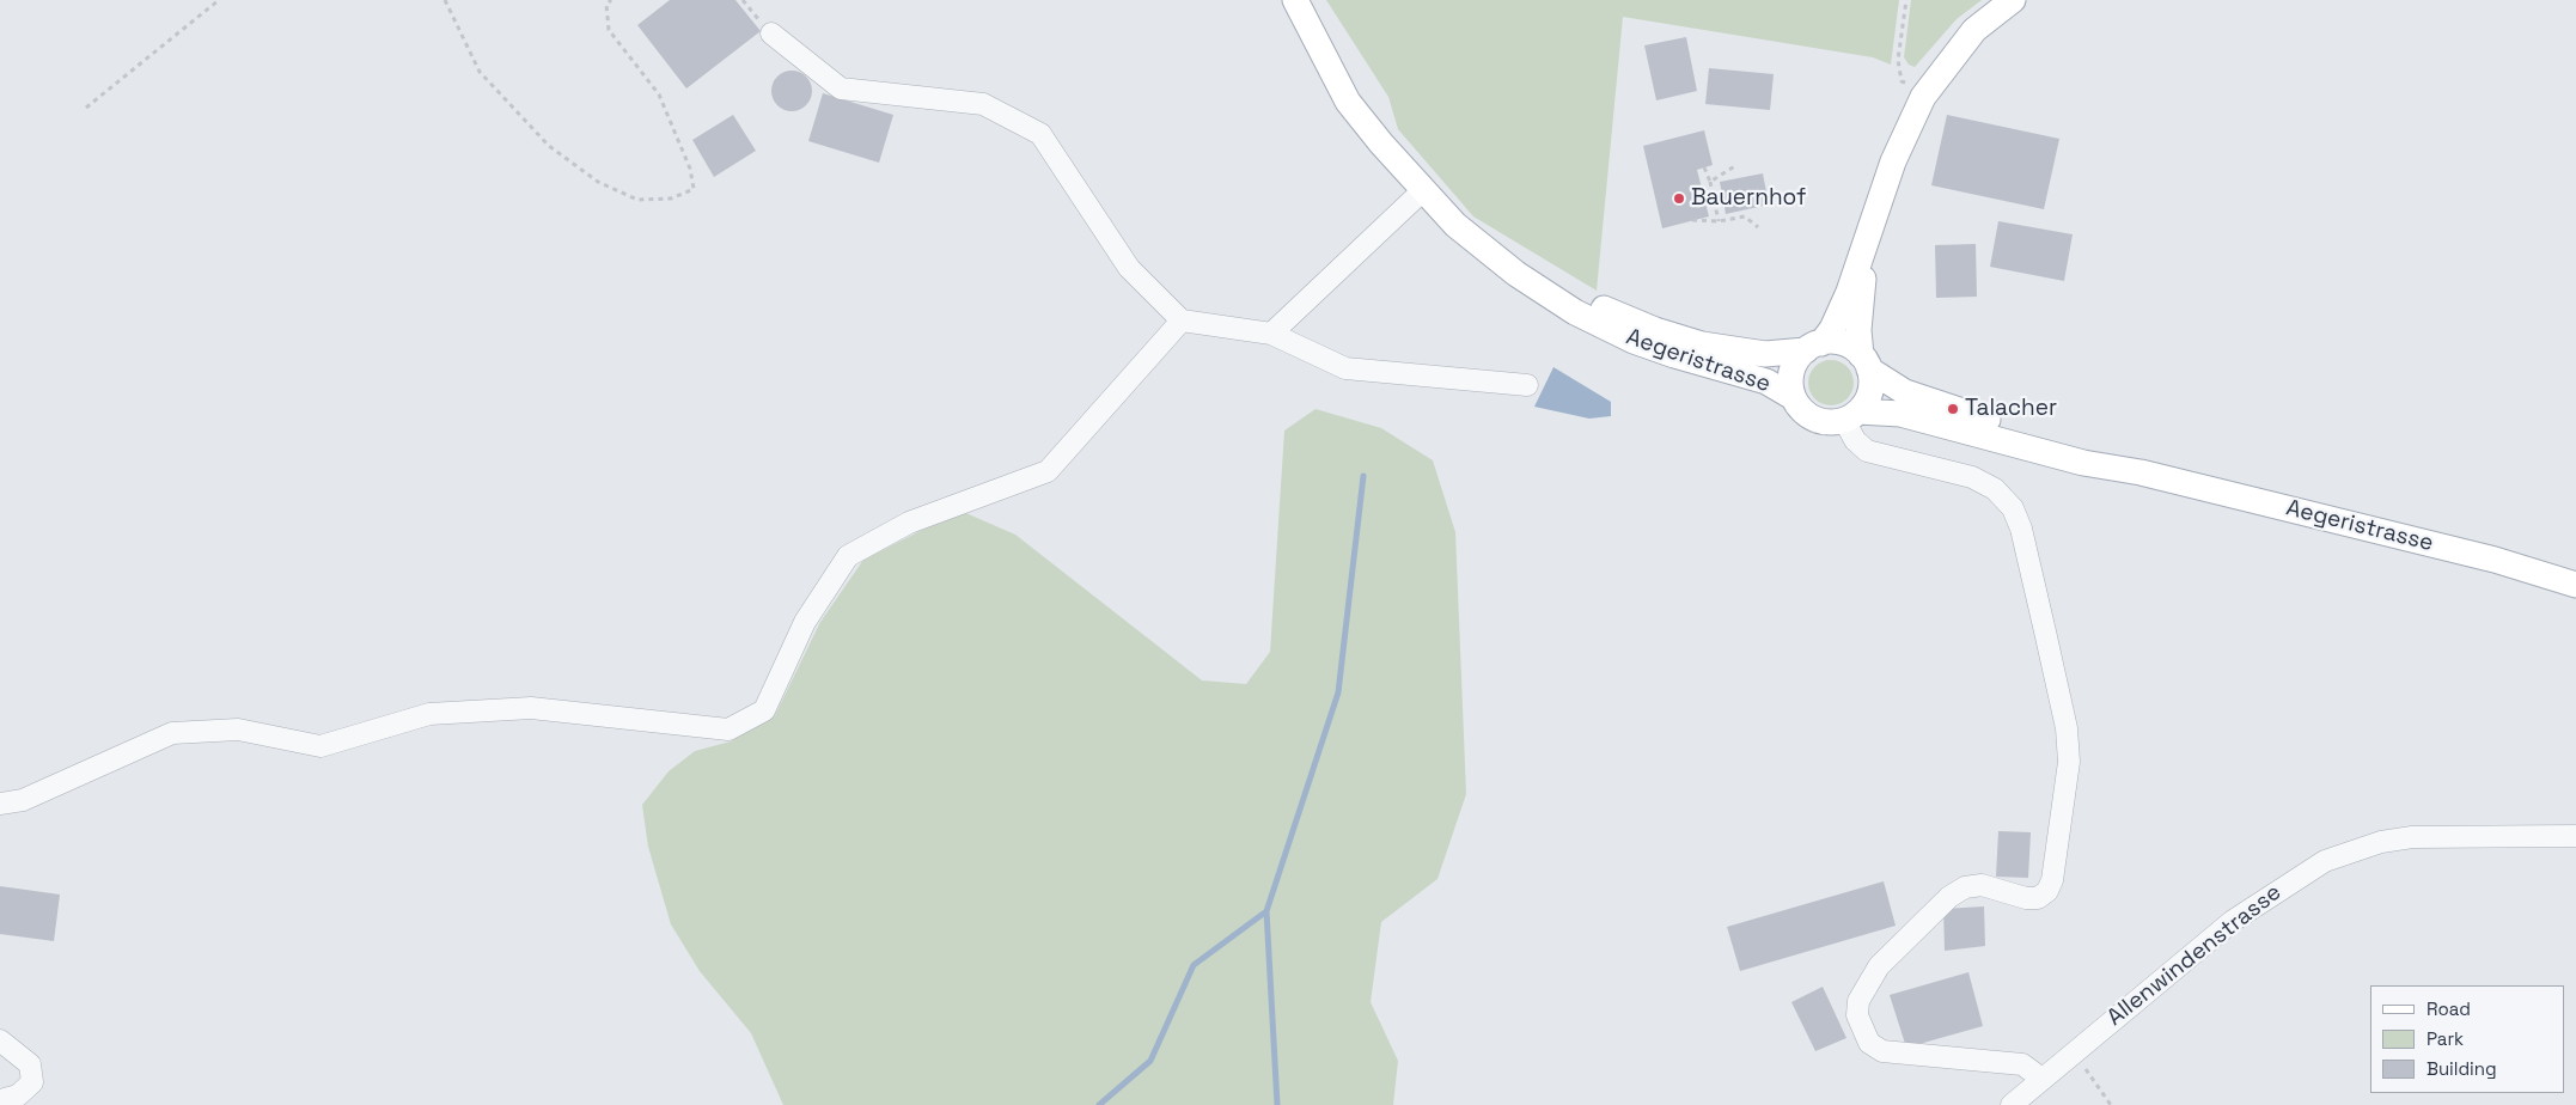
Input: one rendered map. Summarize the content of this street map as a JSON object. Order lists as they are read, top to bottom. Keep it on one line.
{"streets":{"main road":["Aegeristrasse"],"street":["Allenwindenstrasse"]},"places":["Bauernhof","Talacher"],"legend":["Road","Park","Building"]}
